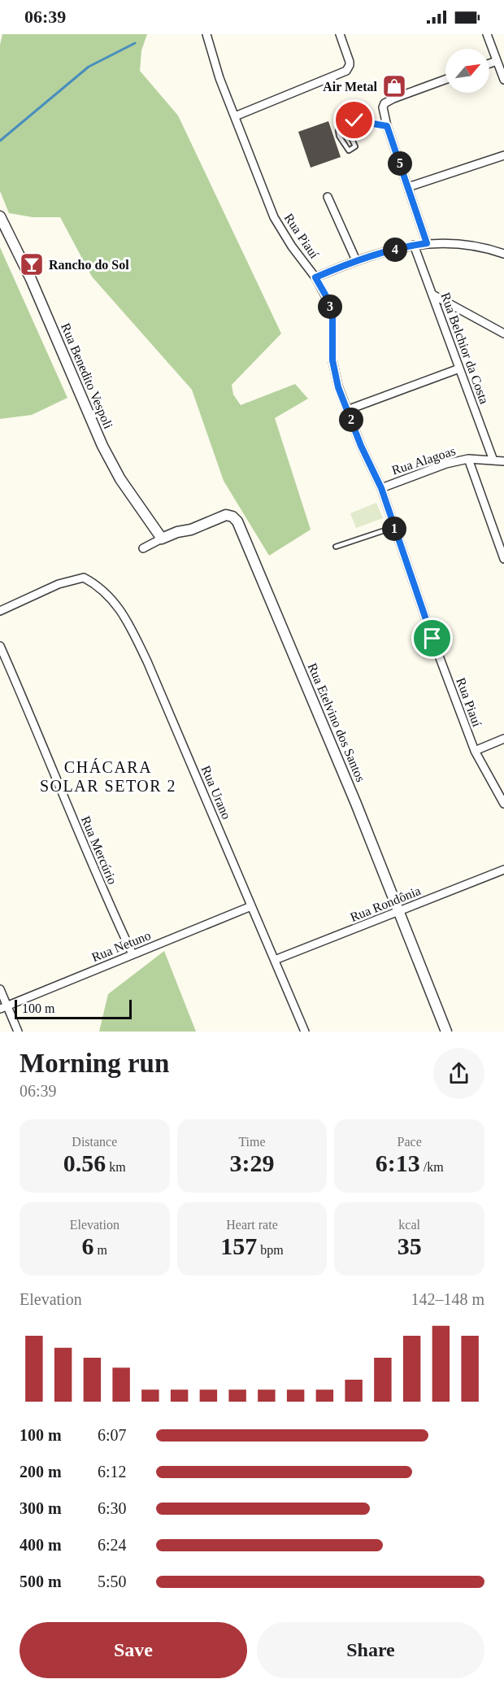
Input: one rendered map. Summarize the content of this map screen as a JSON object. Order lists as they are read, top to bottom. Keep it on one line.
{"streets":{"street":["Rua Piauí","Rua Belchior da Costa","Rua Benedito Vespoli","Rua Alagoas","Rua Etelvino dos Santos","Rua Urano","Rua Mercúrio","Rua Rondônia","Rua Netuno"]},"crossings":[["Rua Piauí","Rua Alagoas"],["Rua Belchior da Costa","Rua Alagoas"],["Rua Benedito Vespoli","Rua Etelvino dos Santos"],["Rua Etelvino dos Santos","Rua Rondônia"],["Rua Urano","Rua Rondônia"],["Rua Urano","Rua Netuno"],["Rua Mercúrio","Rua Netuno"]],"districts":["CHÁCARA SOLAR SETOR 2"],"places":{"shop":["Air Metal"],"bar":["Rancho do Sol"]},"scale_bar":"100 m","north":"top right","page":{"status":"06:39","pins":["5","4","3","2","1"],"scale":"100 m","heading":["Morning run","06:39"],"stats":[["Distance","0.56 km"],["Time","3:29"],["Pace","6:13 /km"],["Elevation","6 m"],["Heart rate","157 bpm"],["kcal","35"]],"chart":["Elevation","142–148 m"],"list":[{"name":"100 m","note":"6:07"},{"name":"200 m","note":"6:12"},{"name":"300 m","note":"6:30"},{"name":"400 m","note":"6:24"},{"name":"500 m","note":"5:50"}],"buttons":["Save","Share"]}}
